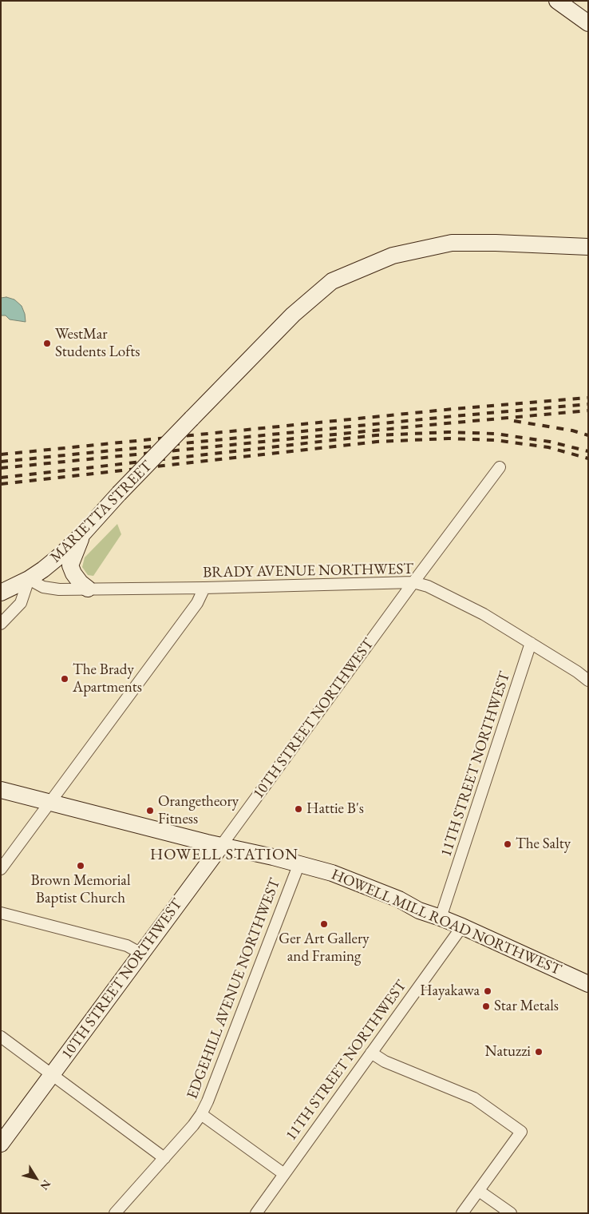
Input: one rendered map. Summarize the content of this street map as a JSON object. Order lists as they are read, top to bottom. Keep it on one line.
{"streets":{"main road":["MARIETTA STREET","10TH STREET NORTHWEST","HOWELL MILL ROAD NORTHWEST"],"street":["BRADY AVENUE NORTHWEST","11TH STREET NORTHWEST","EDGEHILL AVENUE NORTHWEST"]},"crossings":[["MARIETTA STREET","BRADY AVENUE NORTHWEST"],["BRADY AVENUE NORTHWEST","10TH STREET NORTHWEST"],["BRADY AVENUE NORTHWEST","11TH STREET NORTHWEST"],["10TH STREET NORTHWEST","HOWELL MILL ROAD NORTHWEST"],["11TH STREET NORTHWEST","HOWELL MILL ROAD NORTHWEST"],["HOWELL MILL ROAD NORTHWEST","EDGEHILL AVENUE NORTHWEST"]],"districts":["HOWELL STATION"],"places":["WestMar Students Lofts","The Brady Apartments","Hattie B's","Orangetheory Fitness","The Salty","Brown Memorial Baptist Church","Ger Art Gallery and Framing","Hayakawa","Star Metals","Natuzzi"],"north":"bottom right"}
